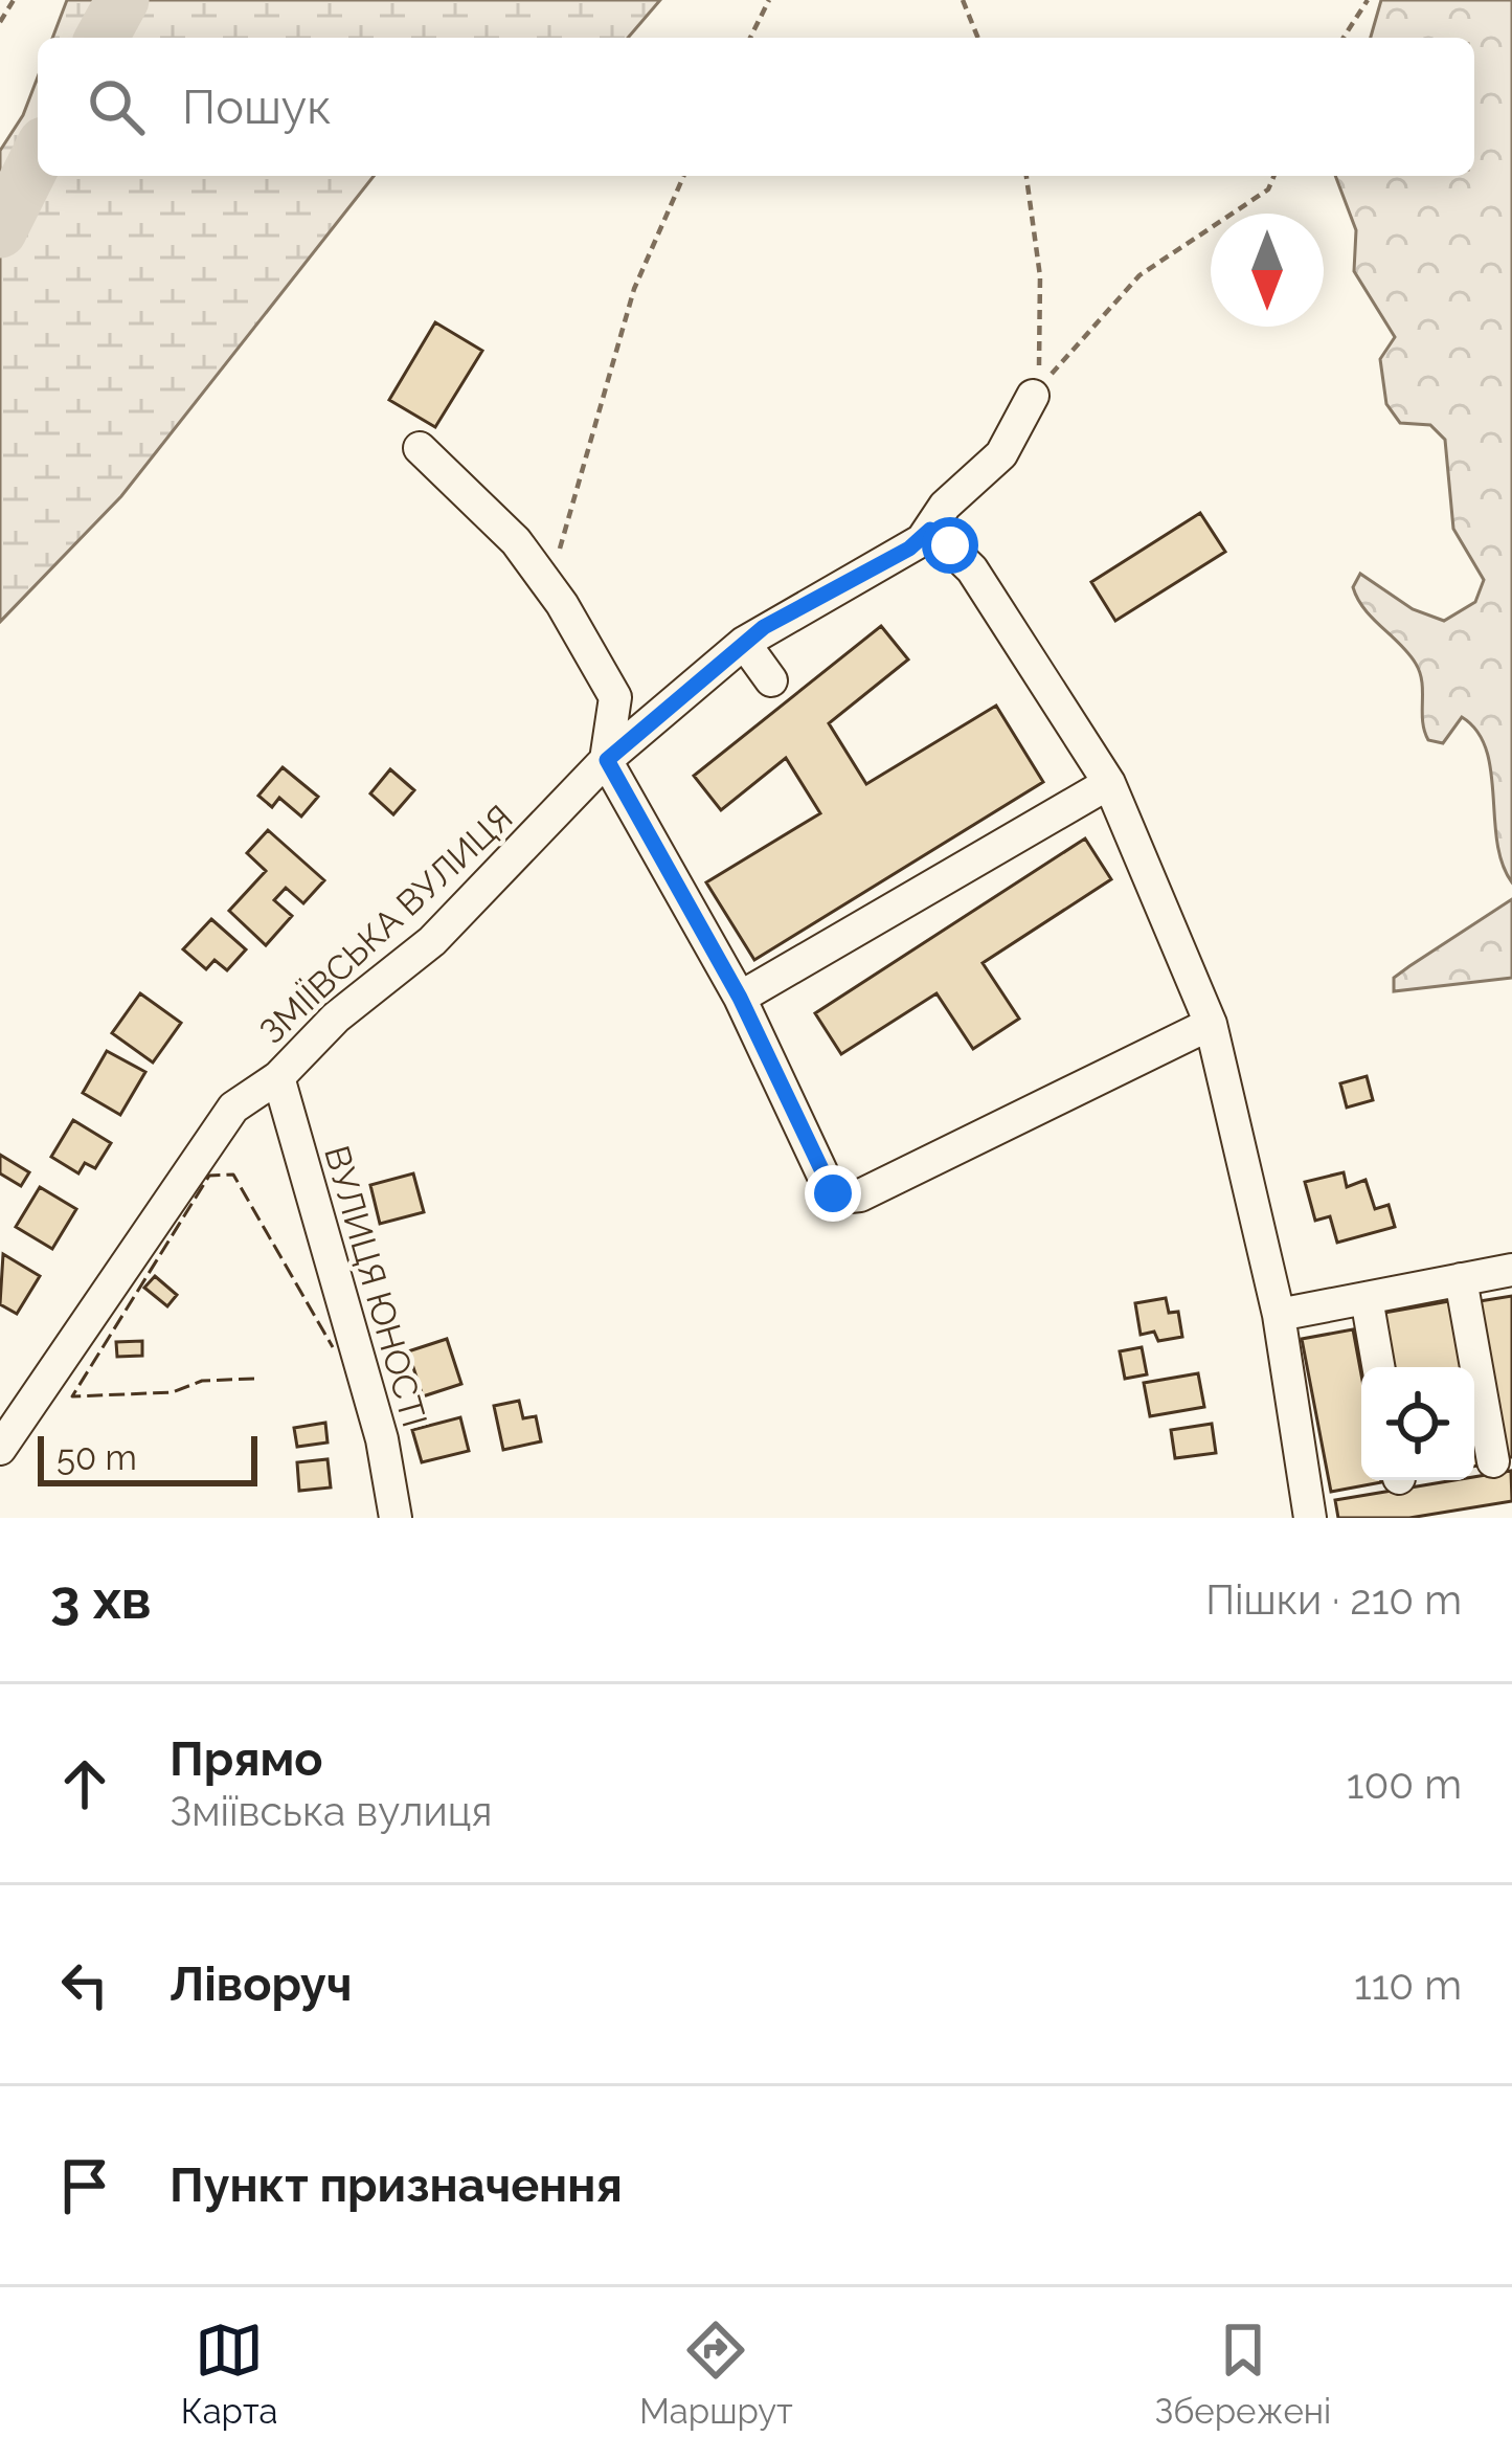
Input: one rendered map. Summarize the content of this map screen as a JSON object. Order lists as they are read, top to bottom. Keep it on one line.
{"streets":{"street":["ЗМІЇВСЬКА ВУЛИЦЯ","ВУЛИЦЯ ЮНОСТІ"]},"crossings":[["ЗМІЇВСЬКА ВУЛИЦЯ","ВУЛИЦЯ ЮНОСТІ"]],"scale_bar":"50 m","north":"bottom","page":{"search":"Пошук","scale":"50 m","heading":["3 хв","Пішки · 210 m"],"list":[["Прямо","Зміївська вулиця","100 m"],["Ліворуч","110 m"],"Пункт призначення"],"nav":["Карта","Маршрут","Збережені"]}}
